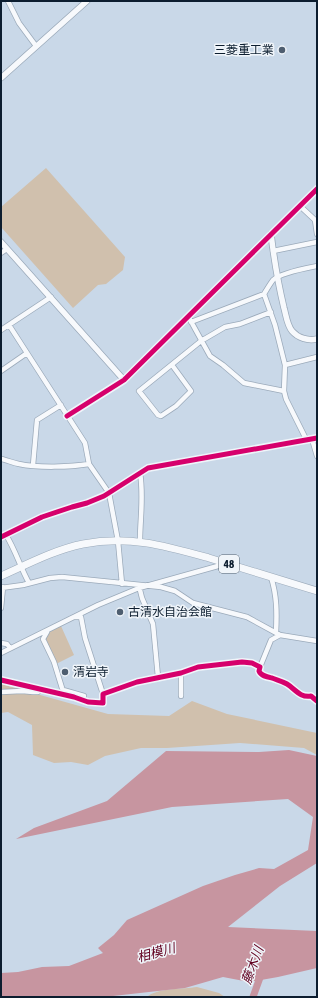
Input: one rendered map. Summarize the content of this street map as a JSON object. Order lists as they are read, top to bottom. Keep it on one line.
{"streets":{"main road":["48"]},"water":["相模川","藤木川"],"places":["三菱重工業","古清水自治会館","清岩寺"]}
